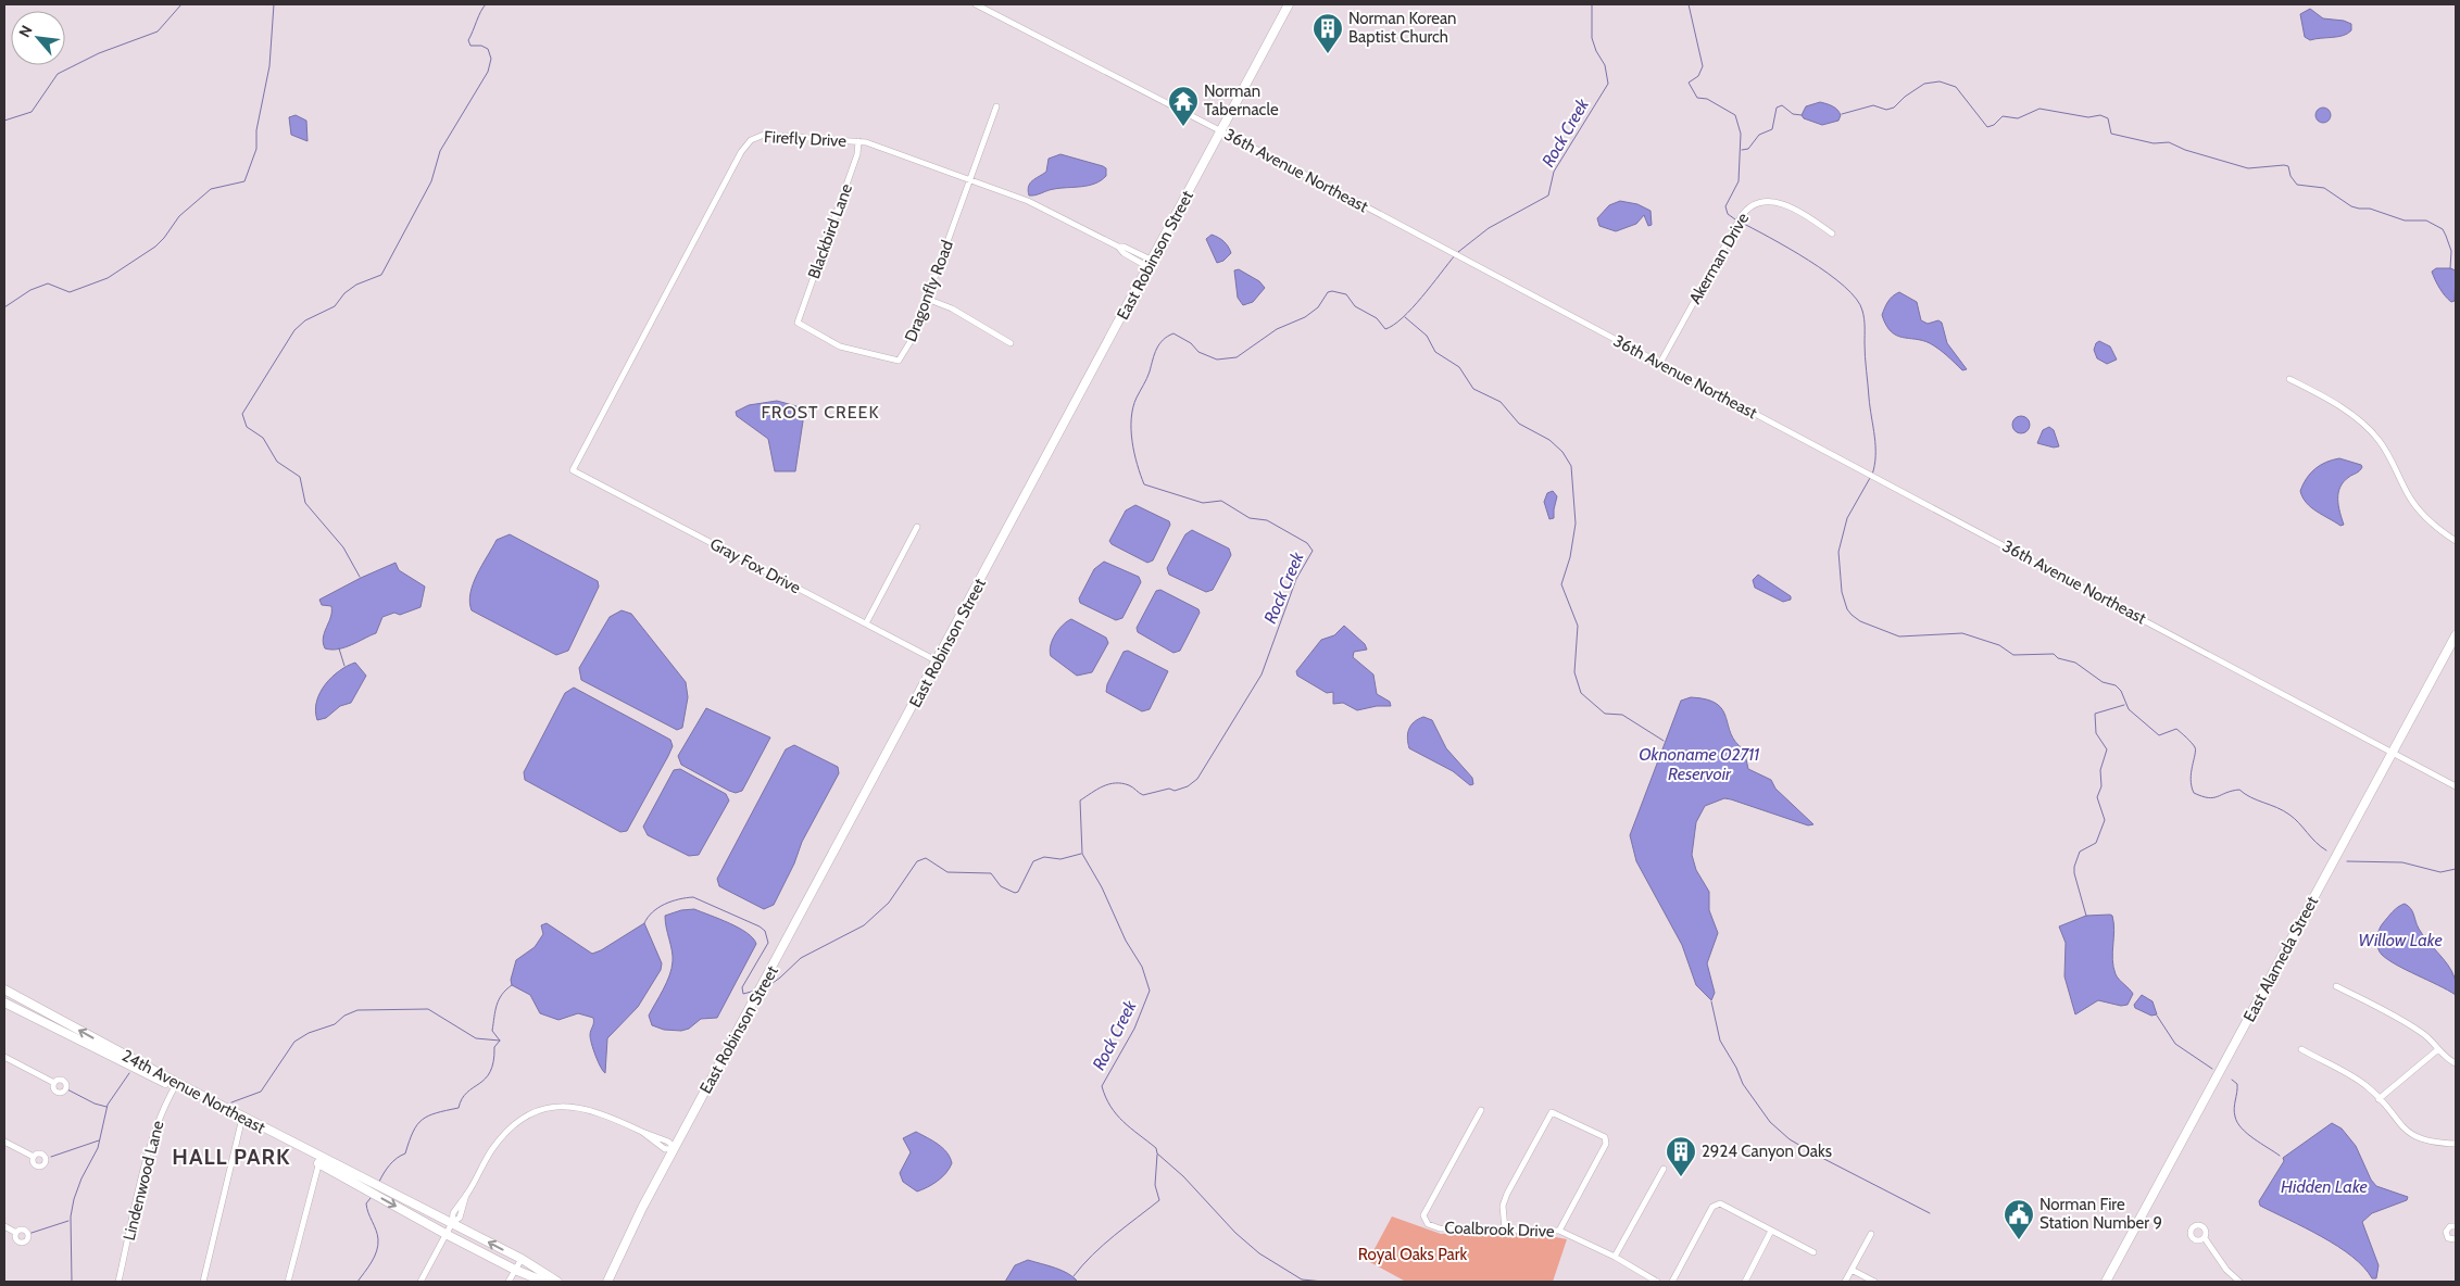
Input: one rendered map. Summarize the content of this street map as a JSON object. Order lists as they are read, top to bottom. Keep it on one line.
{"streets":{"street":["Firefly Drive","36th Avenue Northeast","Blackbird Lane","East Robinson Street","Akerman Drive","Dragonfly Road","Gray Fox Drive","East Alameda Street","24th Avenue Northeast","Lindenwood Lane","Coalbrook Drive"]},"crossings":[["Firefly Drive","Blackbird Lane"],["Firefly Drive","East Robinson Street"],["Firefly Drive","Dragonfly Road"],["Firefly Drive","Gray Fox Drive"],["36th Avenue Northeast","East Robinson Street"],["36th Avenue Northeast","Akerman Drive"],["36th Avenue Northeast","East Alameda Street"],["Blackbird Lane","Dragonfly Road"],["East Robinson Street","Gray Fox Drive"],["24th Avenue Northeast","Lindenwood Lane"]],"districts":["FROST CREEK","HALL PARK"],"water":["Rock Creek","Oknoname 02711 Reservoir","Willow Lake","Hidden Lake"],"parks":["Royal Oaks Park"],"places":{"building":["Norman Korean Baptist Church","2924 Canyon Oaks"],"temple":["Norman Tabernacle"],"public building":["Norman Fire Station Number 9"]},"north":"top left"}
